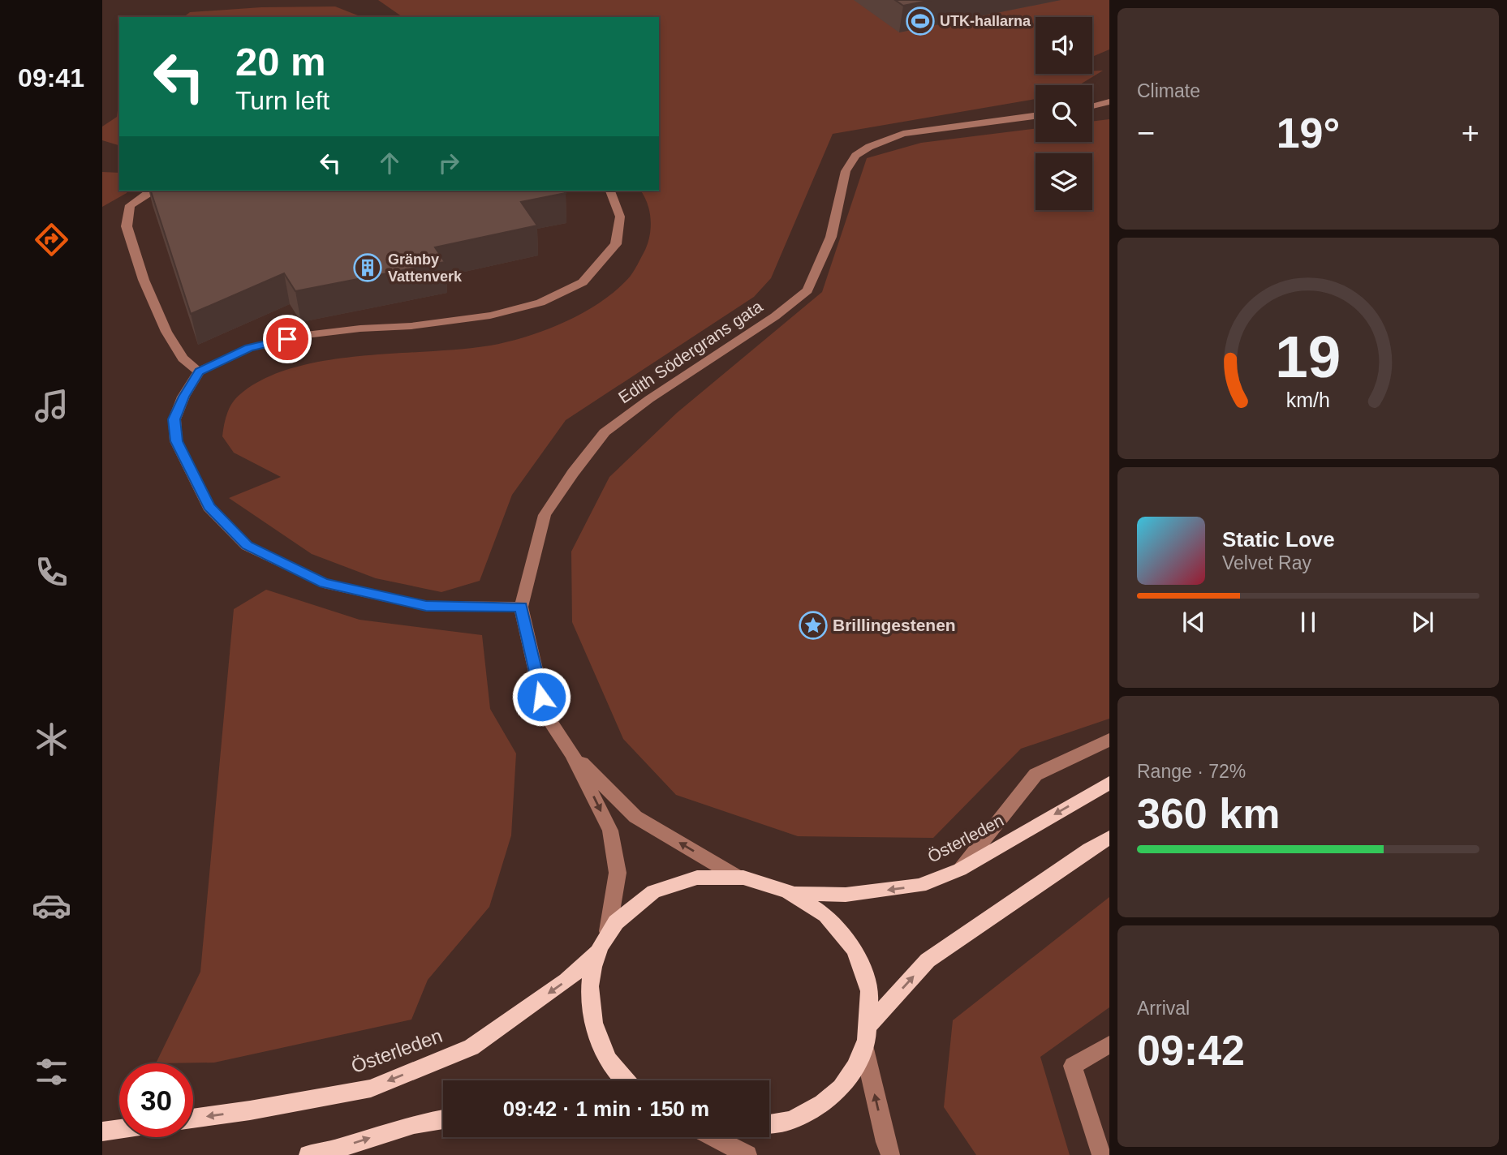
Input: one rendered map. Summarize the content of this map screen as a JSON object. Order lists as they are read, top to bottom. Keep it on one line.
{"streets":{"main road":["Österleden"],"street":["Edith Södergrans gata"]},"places":{"sports":["UTK-hallarna"],"building":["Gränby Vattenverk"],"place":["Brillingestenen"]},"page":{"tabs":"09:41","tile":["Climate",["Range · 72%","360 km"],["Arrival","09:42"]],"turn":["20 m","Turn left"],"heat":["−","19°","+"],"song":["Static Love","Velvet Ray"],"limit":"30","trip":"09:42 · 1 min · 150 m","gauge":["19","km/h"]}}
